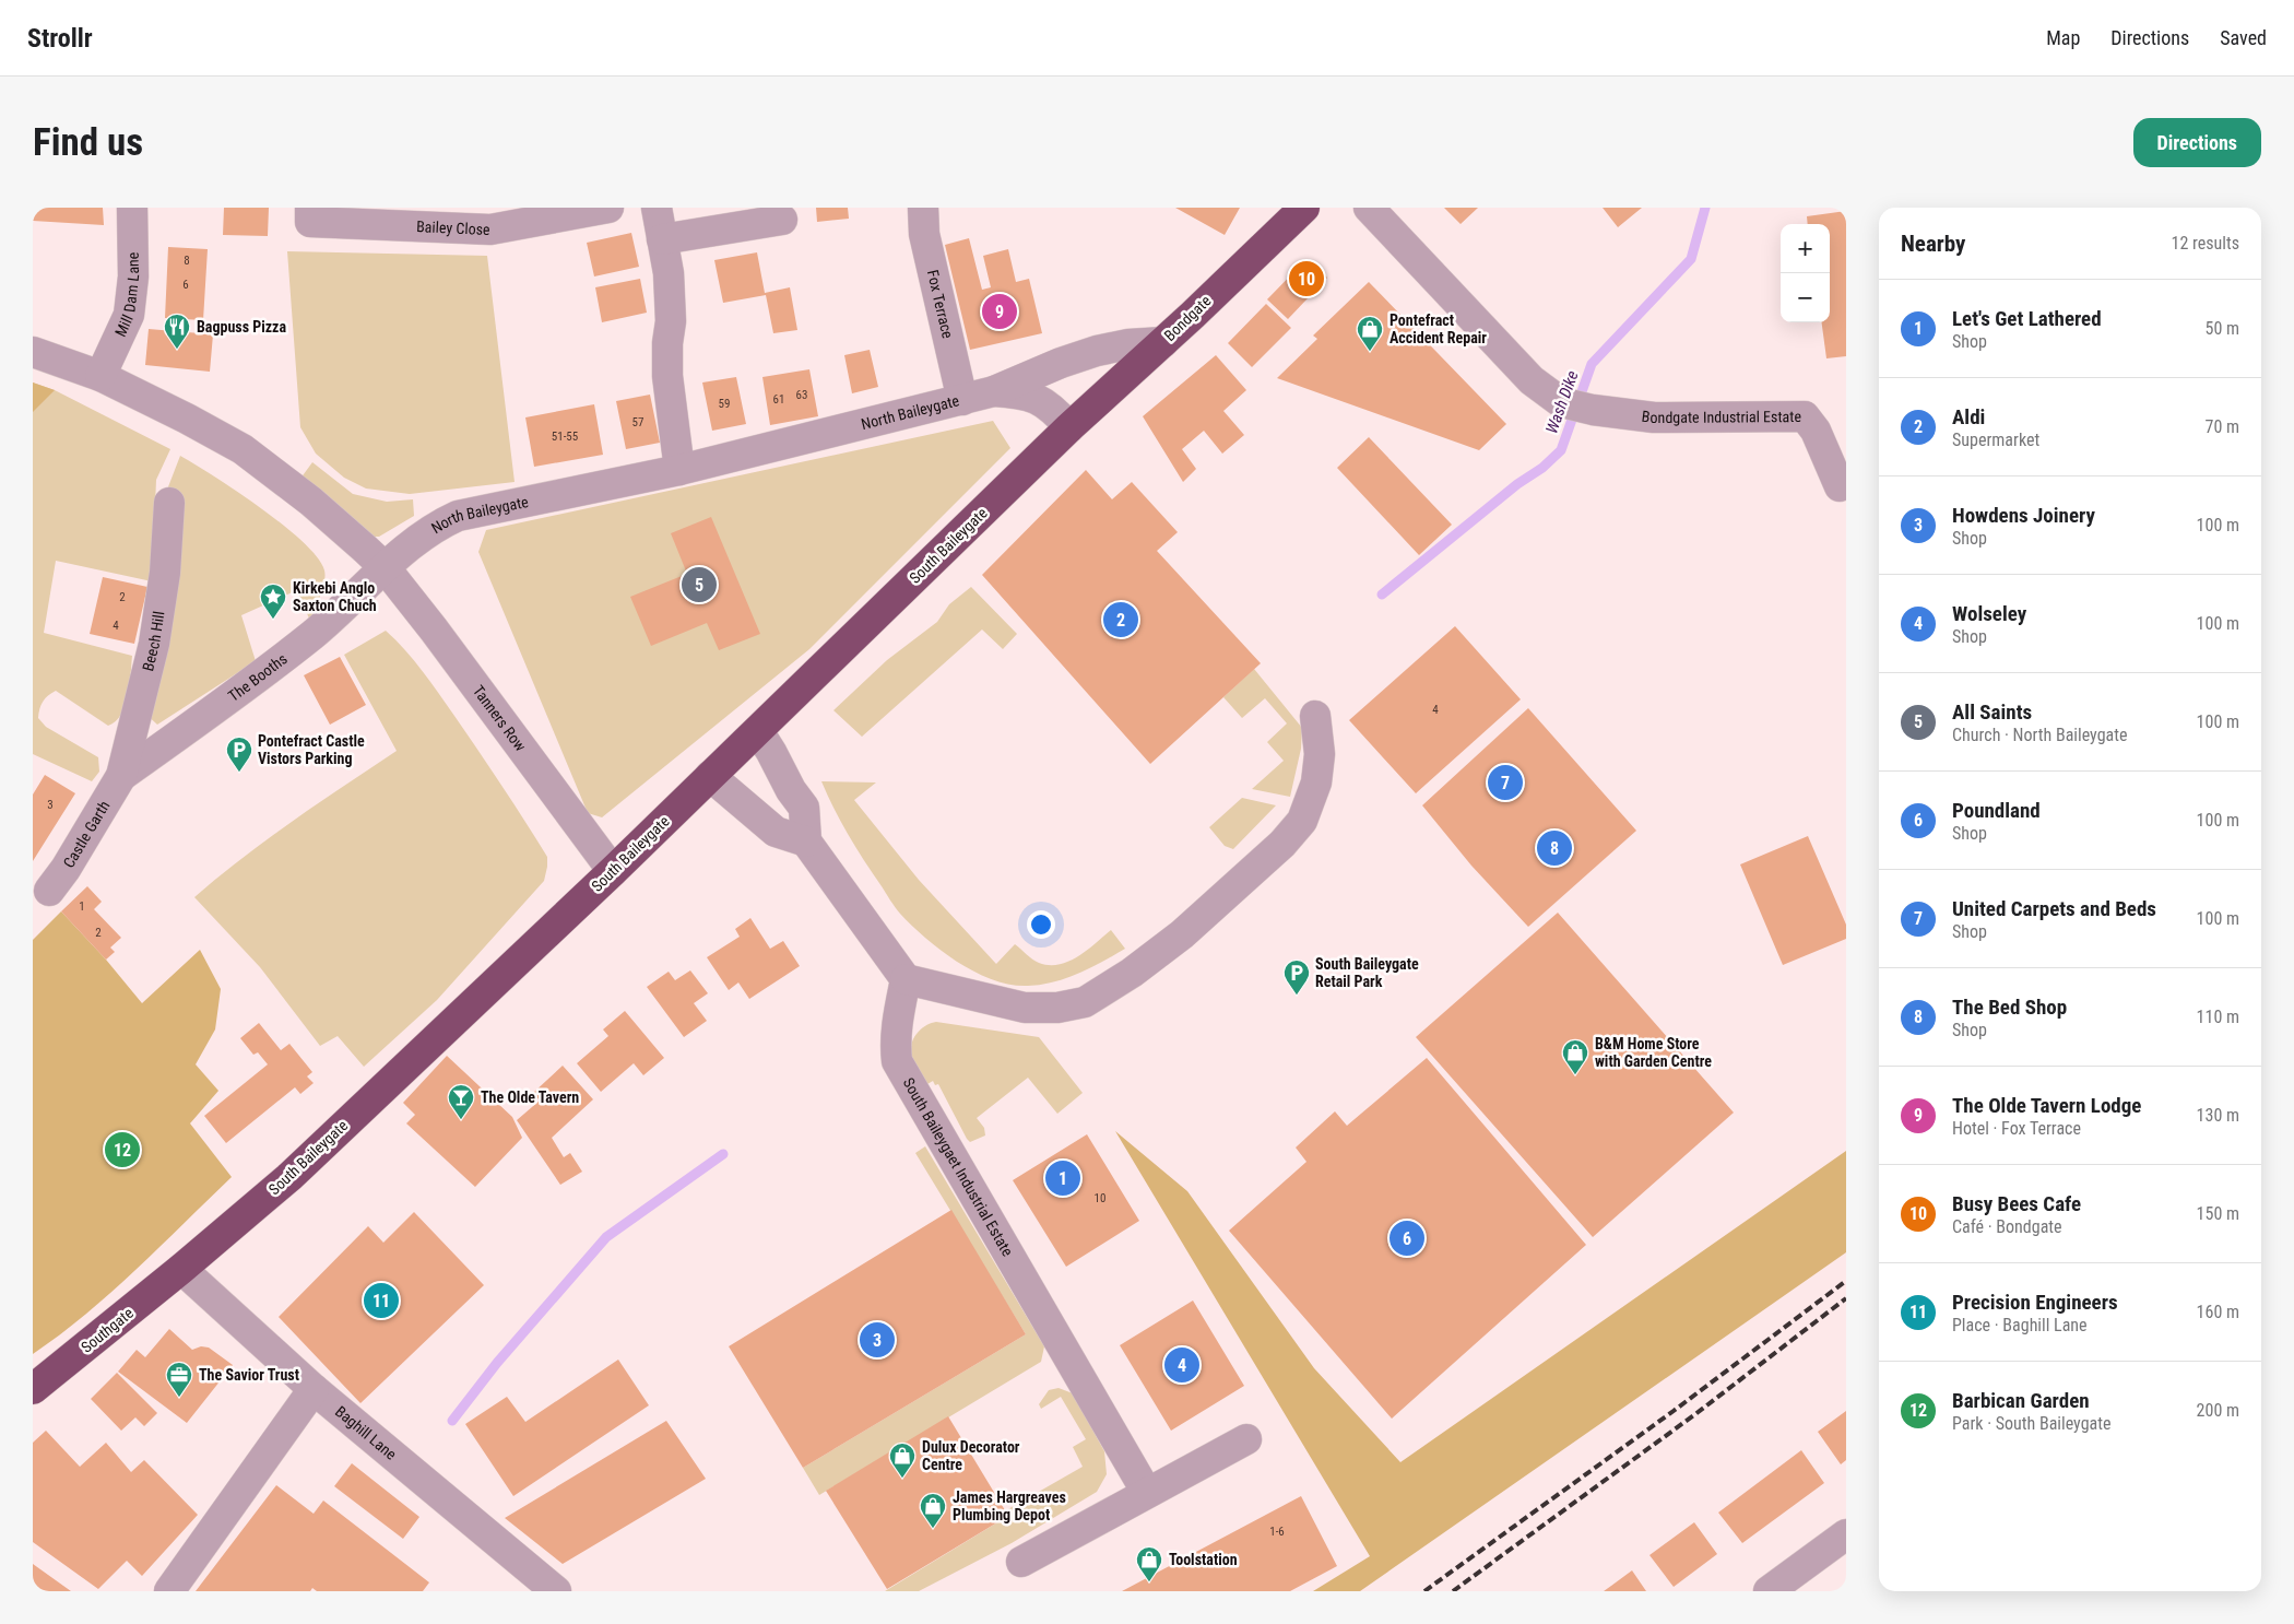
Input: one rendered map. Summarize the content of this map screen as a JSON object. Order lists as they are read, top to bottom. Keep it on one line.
{"streets":{"highway":["Bondgate","South Baileygate","Southgate"],"street":["Bailey Close","Mill Dam Lane","Fox Terrace","North Baileygate","Bondgate Industrial Estate","Beech Hill","The Booths","Tanners Row","Castle Garth","South Baileygaet Industrial Estate","Baghill Lane"]},"crossings":[["Fox Terrace","North Baileygate"],["Bondgate","North Baileygate"],["Bondgate","South Baileygate"],["North Baileygate","South Baileygate"],["North Baileygate","The Booths"],["North Baileygate","Tanners Row"],["South Baileygate","Tanners Row"],["South Baileygate","Southgate"],["South Baileygate","Baghill Lane"],["Beech Hill","The Booths"],["Beech Hill","Castle Garth"],["The Booths","Tanners Row"],["The Booths","Castle Garth"],["Southgate","Baghill Lane"]],"water":["Wash Dike"],"places":{"restaurant":["Bagpuss Pizza"],"shop":["Pontefract Accident Repair","B&M Home Store with Garden Centre","Dulux Decorator Centre","James Hargreaves Plumbing Depot","Toolstation"],"place":["Kirkebi Anglo Saxton Chuch"],"parking":["Pontefract Castle Vistors Parking","South Baileygate Retail Park"],"bar":["The Olde Tavern"],"office":["The Savior Trust"]},"house_numbers":["8","6","63","61","59","57","51-55","2","4","4","3","1","2","10","1-6"],"page":{"header":"Strollr","nav":["Map","Directions","Saved"],"buttons":"Directions","title":"Find us","heading":["Nearby","12 results"],"map_buttons":["+","−"],"pins":["10","9","5","2","7","8","12","1","6","11","3","4"],"list":[{"mark":"1","name":"Let's Get Lathered","note":"Shop","value":"50 m"},{"mark":"2","name":"Aldi","note":"Supermarket","value":"70 m"},{"mark":"3","name":"Howdens Joinery","note":"Shop","value":"100 m"},{"mark":"4","name":"Wolseley","note":"Shop","value":"100 m"},{"mark":"5","name":"All Saints","note":"Church · North Baileygate","value":"100 m"},{"mark":"6","name":"Poundland","note":"Shop","value":"100 m"},{"mark":"7","name":"United Carpets and Beds","note":"Shop","value":"100 m"},{"mark":"8","name":"The Bed Shop","note":"Shop","value":"110 m"},{"mark":"9","name":"The Olde Tavern Lodge","note":"Hotel · Fox Terrace","value":"130 m"},{"mark":"10","name":"Busy Bees Cafe","note":"Café · Bondgate","value":"150 m"},{"mark":"11","name":"Precision Engineers","note":"Place · Baghill Lane","value":"160 m"},{"mark":"12","name":"Barbican Garden","note":"Park · South Baileygate","value":"200 m"}]}}
